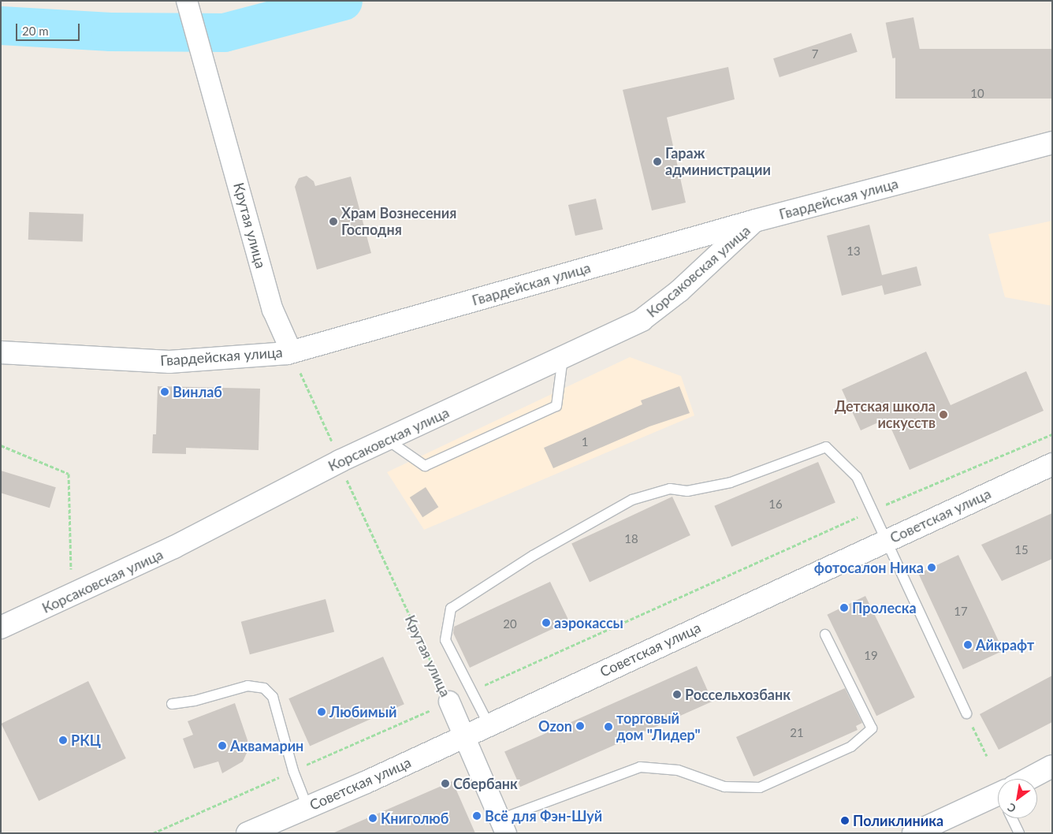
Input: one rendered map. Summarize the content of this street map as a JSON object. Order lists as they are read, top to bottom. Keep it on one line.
{"streets":{"main road":["Гвардейская улица","Корсаковская улица","Советская улица"],"street":["Крутая улица"]},"crossings":[["Гвардейская улица","Крутая улица"],["Гвардейская улица","Корсаковская улица"],["Крутая улица","Советская улица"]],"places":["Гараж администрации","Храм Вознесения Господня","Винлаб","Детская школа искусств","фотосалон Ника","Пролеска","аэрокассы","Айкрафт","Россельхозбанк","Любимый","Ozon","торговый дом \"Лидер\"","РКЦ","Аквамарин","Сбербанк","Всё для Фэн-Шуй","Книголюб","Поликлиника"],"house_numbers":["7","10","13","1","16","18","15","17","20","19","21"],"scale_bar":"20 m","north":"bottom left"}
